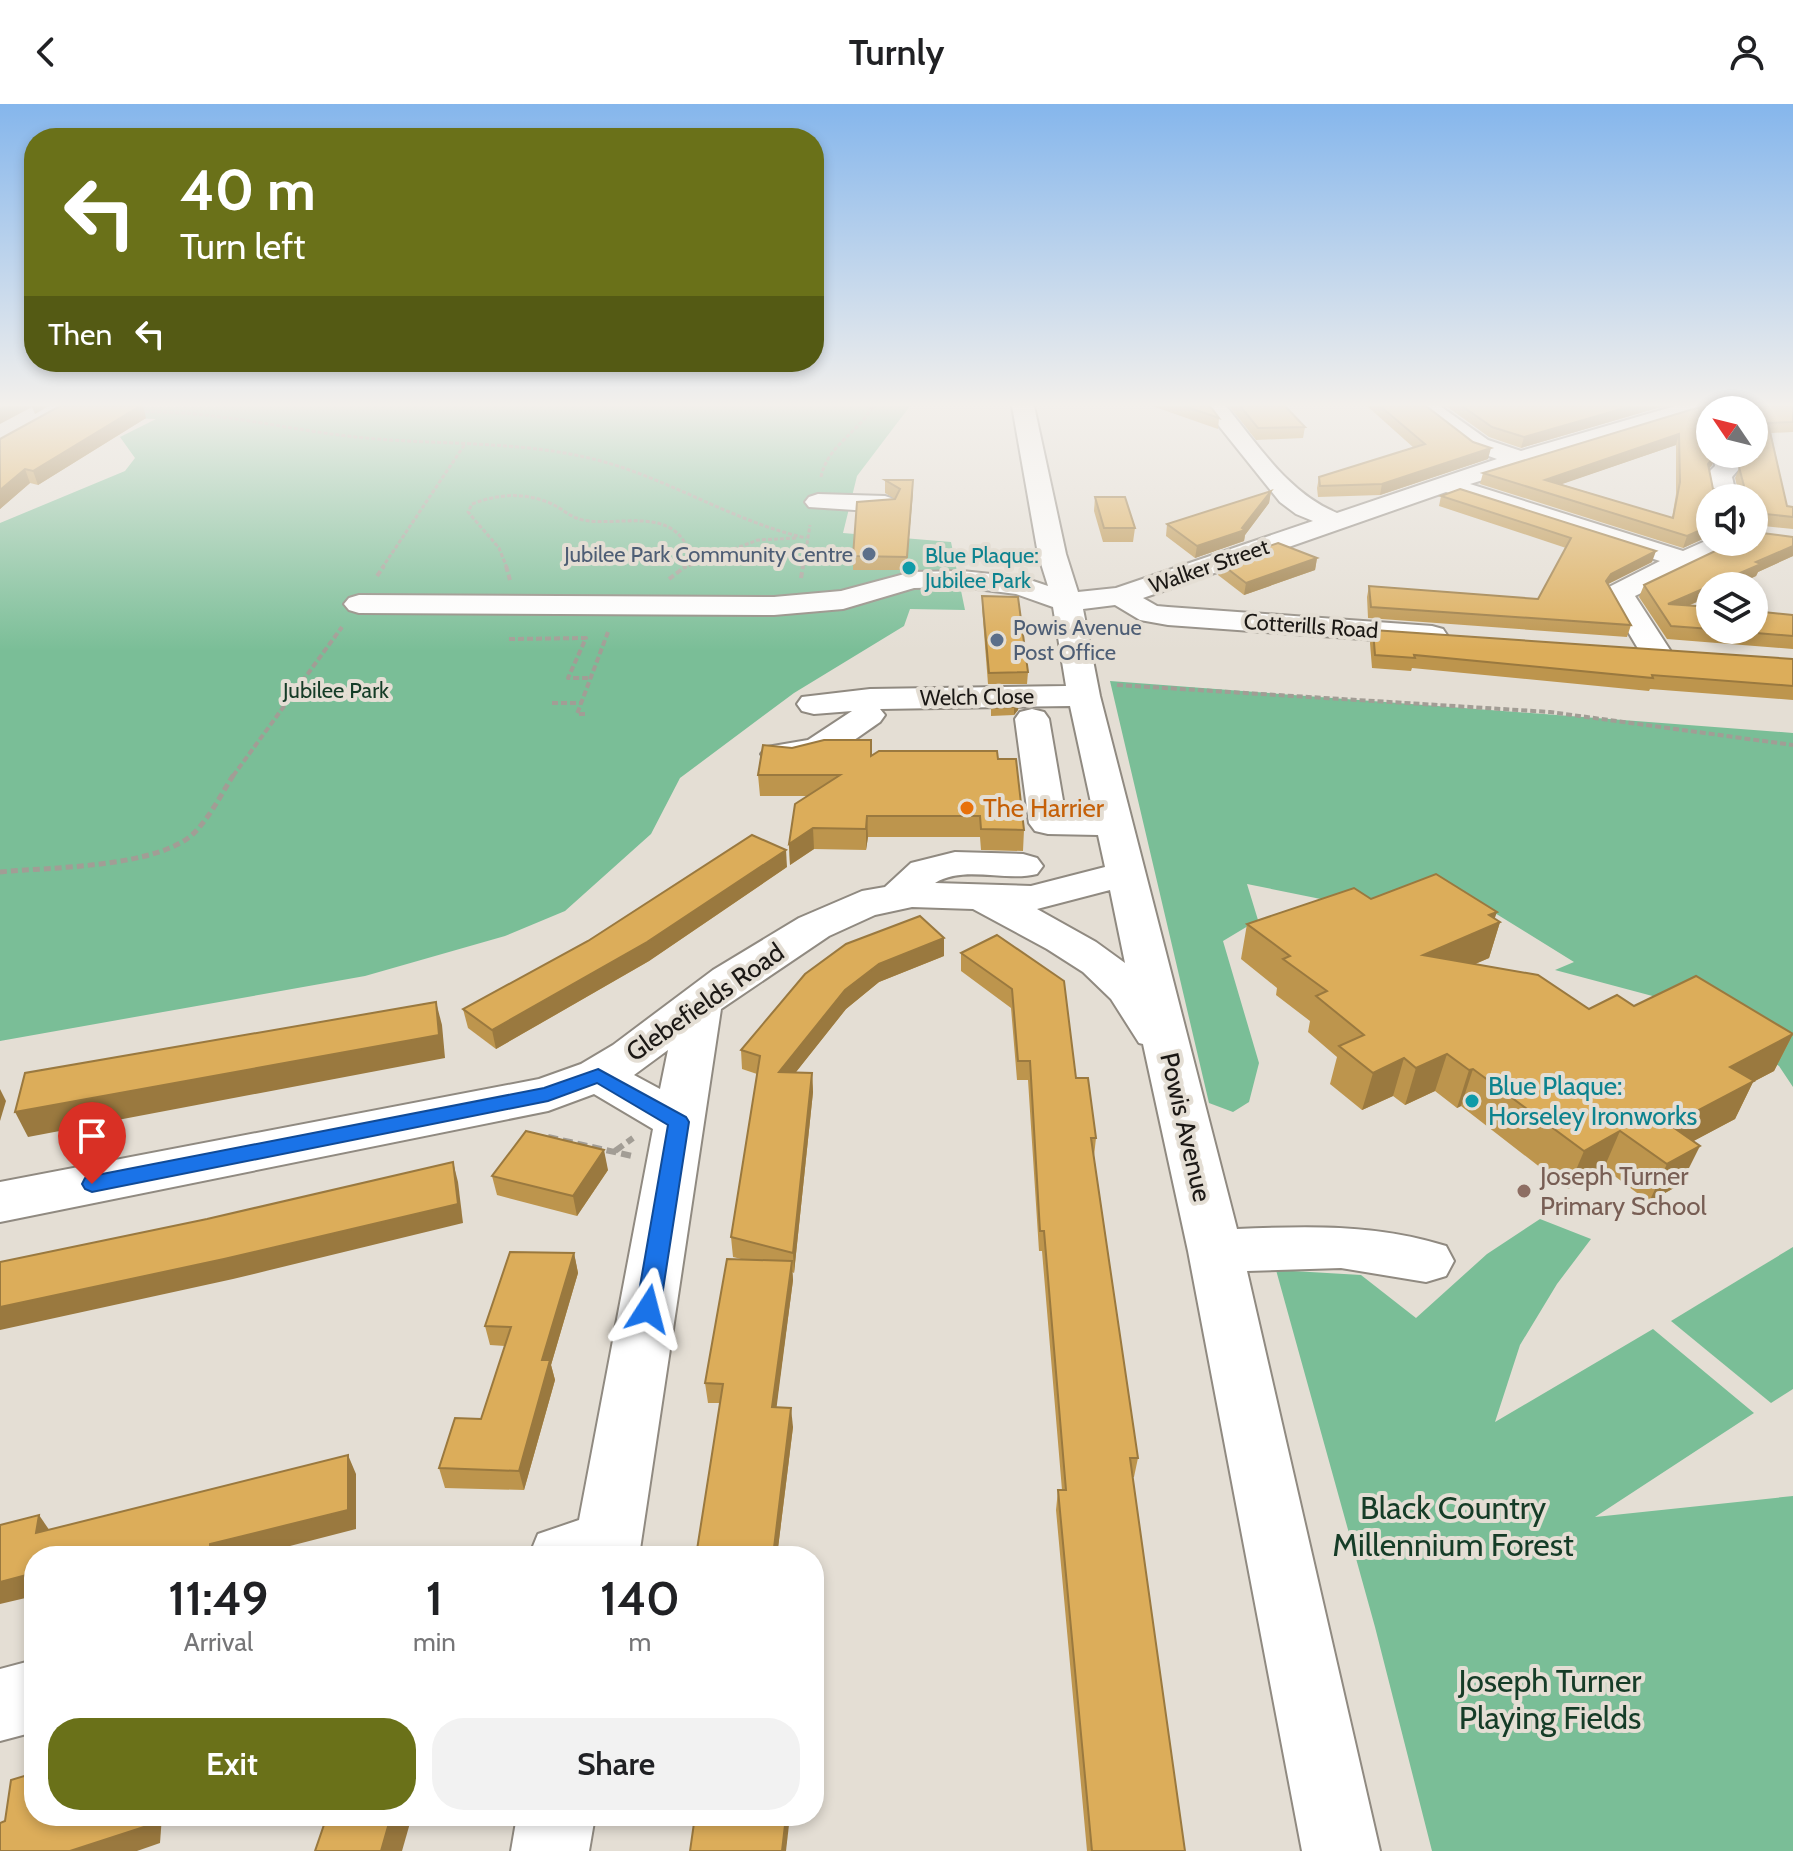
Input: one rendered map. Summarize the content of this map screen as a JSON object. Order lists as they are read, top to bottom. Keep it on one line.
{"streets":{"street":["Walker Street","Cotterills Road","Welch Close","Glebefields Road","Powis Avenue"]},"crossings":[["Walker Street","Cotterills Road"],["Walker Street","Powis Avenue"],["Welch Close","Powis Avenue"],["Glebefields Road","Powis Avenue"]],"parks":["Jubilee Park","Black Country Millennium Forest","Joseph Turner Playing Fields"],"places":["Jubilee Park Community Centre","Blue Plaque: Jubilee Park","Powis Avenue Post Office","The Harrier","Blue Plaque: Horseley Ironworks","Joseph Turner Primary School"],"north":"top left","page":{"header":"Turnly","turn":["40 m","Turn left"],"then":"Then","eta":["11:49","Arrival","1","min","140","m"],"buttons":["Exit","Share"]}}
